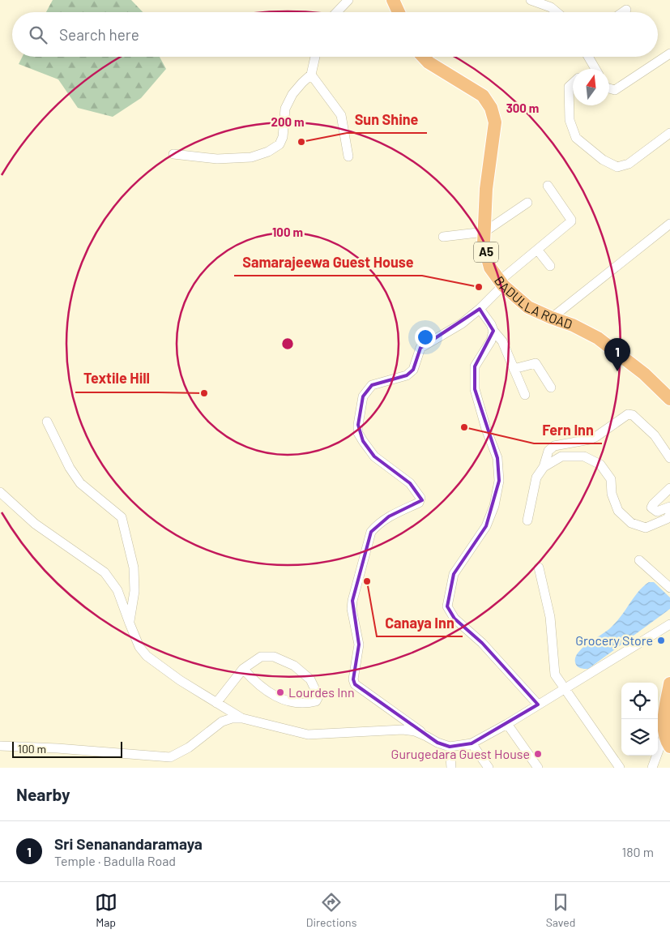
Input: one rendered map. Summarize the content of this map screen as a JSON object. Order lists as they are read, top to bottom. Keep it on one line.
{"streets":{"highway":["A5","BADULLA ROAD"]},"places":["Sun Shine","Samarajeewa Guest House","Textile Hill","Fern Inn","Canaya Inn","Grocery Store","Lourdes Inn","Gurugedara Guest House"],"scale_bar":"100 m","north":"top","page":{"search":"Search here","pins":"1","scale":"100 m","heading":"Nearby","list":[{"mark":"1","name":"Sri Senanandaramaya","note":"Temple · Badulla Road","value":"180 m"}],"nav":["Map","Directions","Saved"]},"rings":["300 m","200 m","100 m"]}
